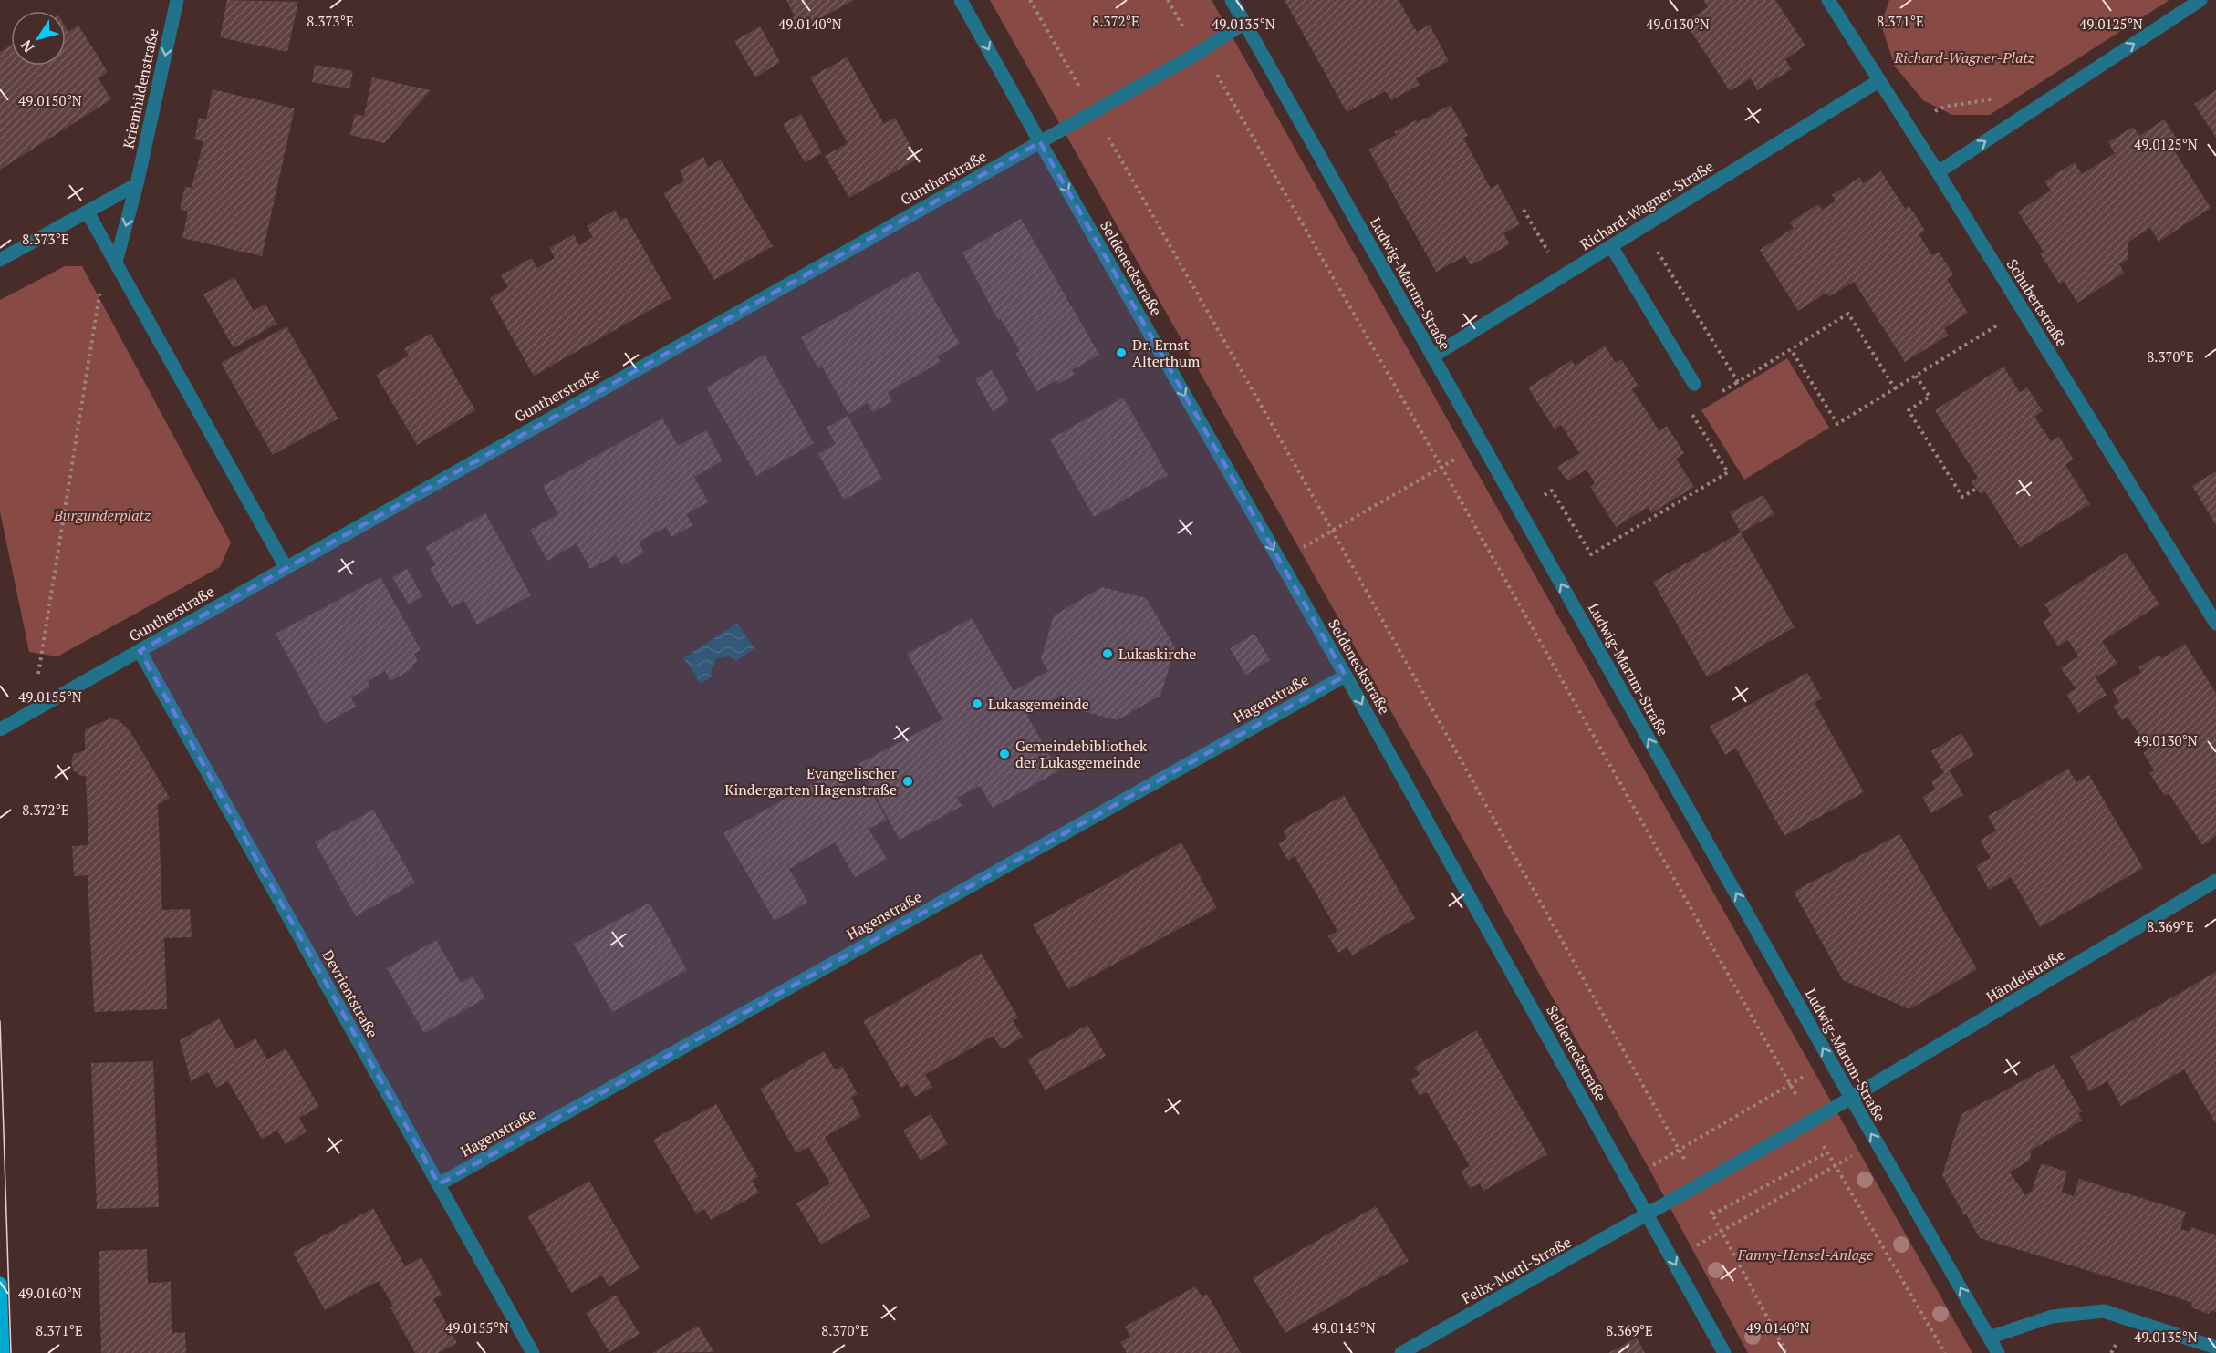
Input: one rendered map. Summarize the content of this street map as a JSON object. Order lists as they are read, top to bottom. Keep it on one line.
{"streets":{"street":["Kriemhildenstraße","Guntherstraße","Richard-Wagner-Straße","Seldeneckstraße","Ludwig-Marum-Straße","Schubertstraße","Hagenstraße","Händelstraße","Devrientstraße","Felix-Mottl-Straße"]},"crossings":[["Guntherstraße","Seldeneckstraße"],["Guntherstraße","Ludwig-Marum-Straße"],["Guntherstraße","Devrientstraße"],["Richard-Wagner-Straße","Ludwig-Marum-Straße"],["Richard-Wagner-Straße","Schubertstraße"],["Seldeneckstraße","Hagenstraße"],["Seldeneckstraße","Felix-Mottl-Straße"],["Ludwig-Marum-Straße","Händelstraße"],["Hagenstraße","Devrientstraße"]],"one_way":["Kriemhildenstraße","Seldeneckstraße","Ludwig-Marum-Straße"],"parks":["Richard-Wagner-Platz","Burgunderplatz","Fanny-Hensel-Anlage"],"places":["Dr. Ernst Alterthum","Lukaskirche","Lukasgemeinde","Gemeindebibliothek der Lukasgemeinde","Evangelischer Kindergarten Hagenstraße"],"north":"bottom left","coordinates":["8.373°E","8.372°E","8.371°E","49.0140°N","49.0135°N","49.0130°N","49.0125°N","49.0150°N","8.370°E","49.0155°N","8.369°E","49.0160°N","49.0145°N"]}
